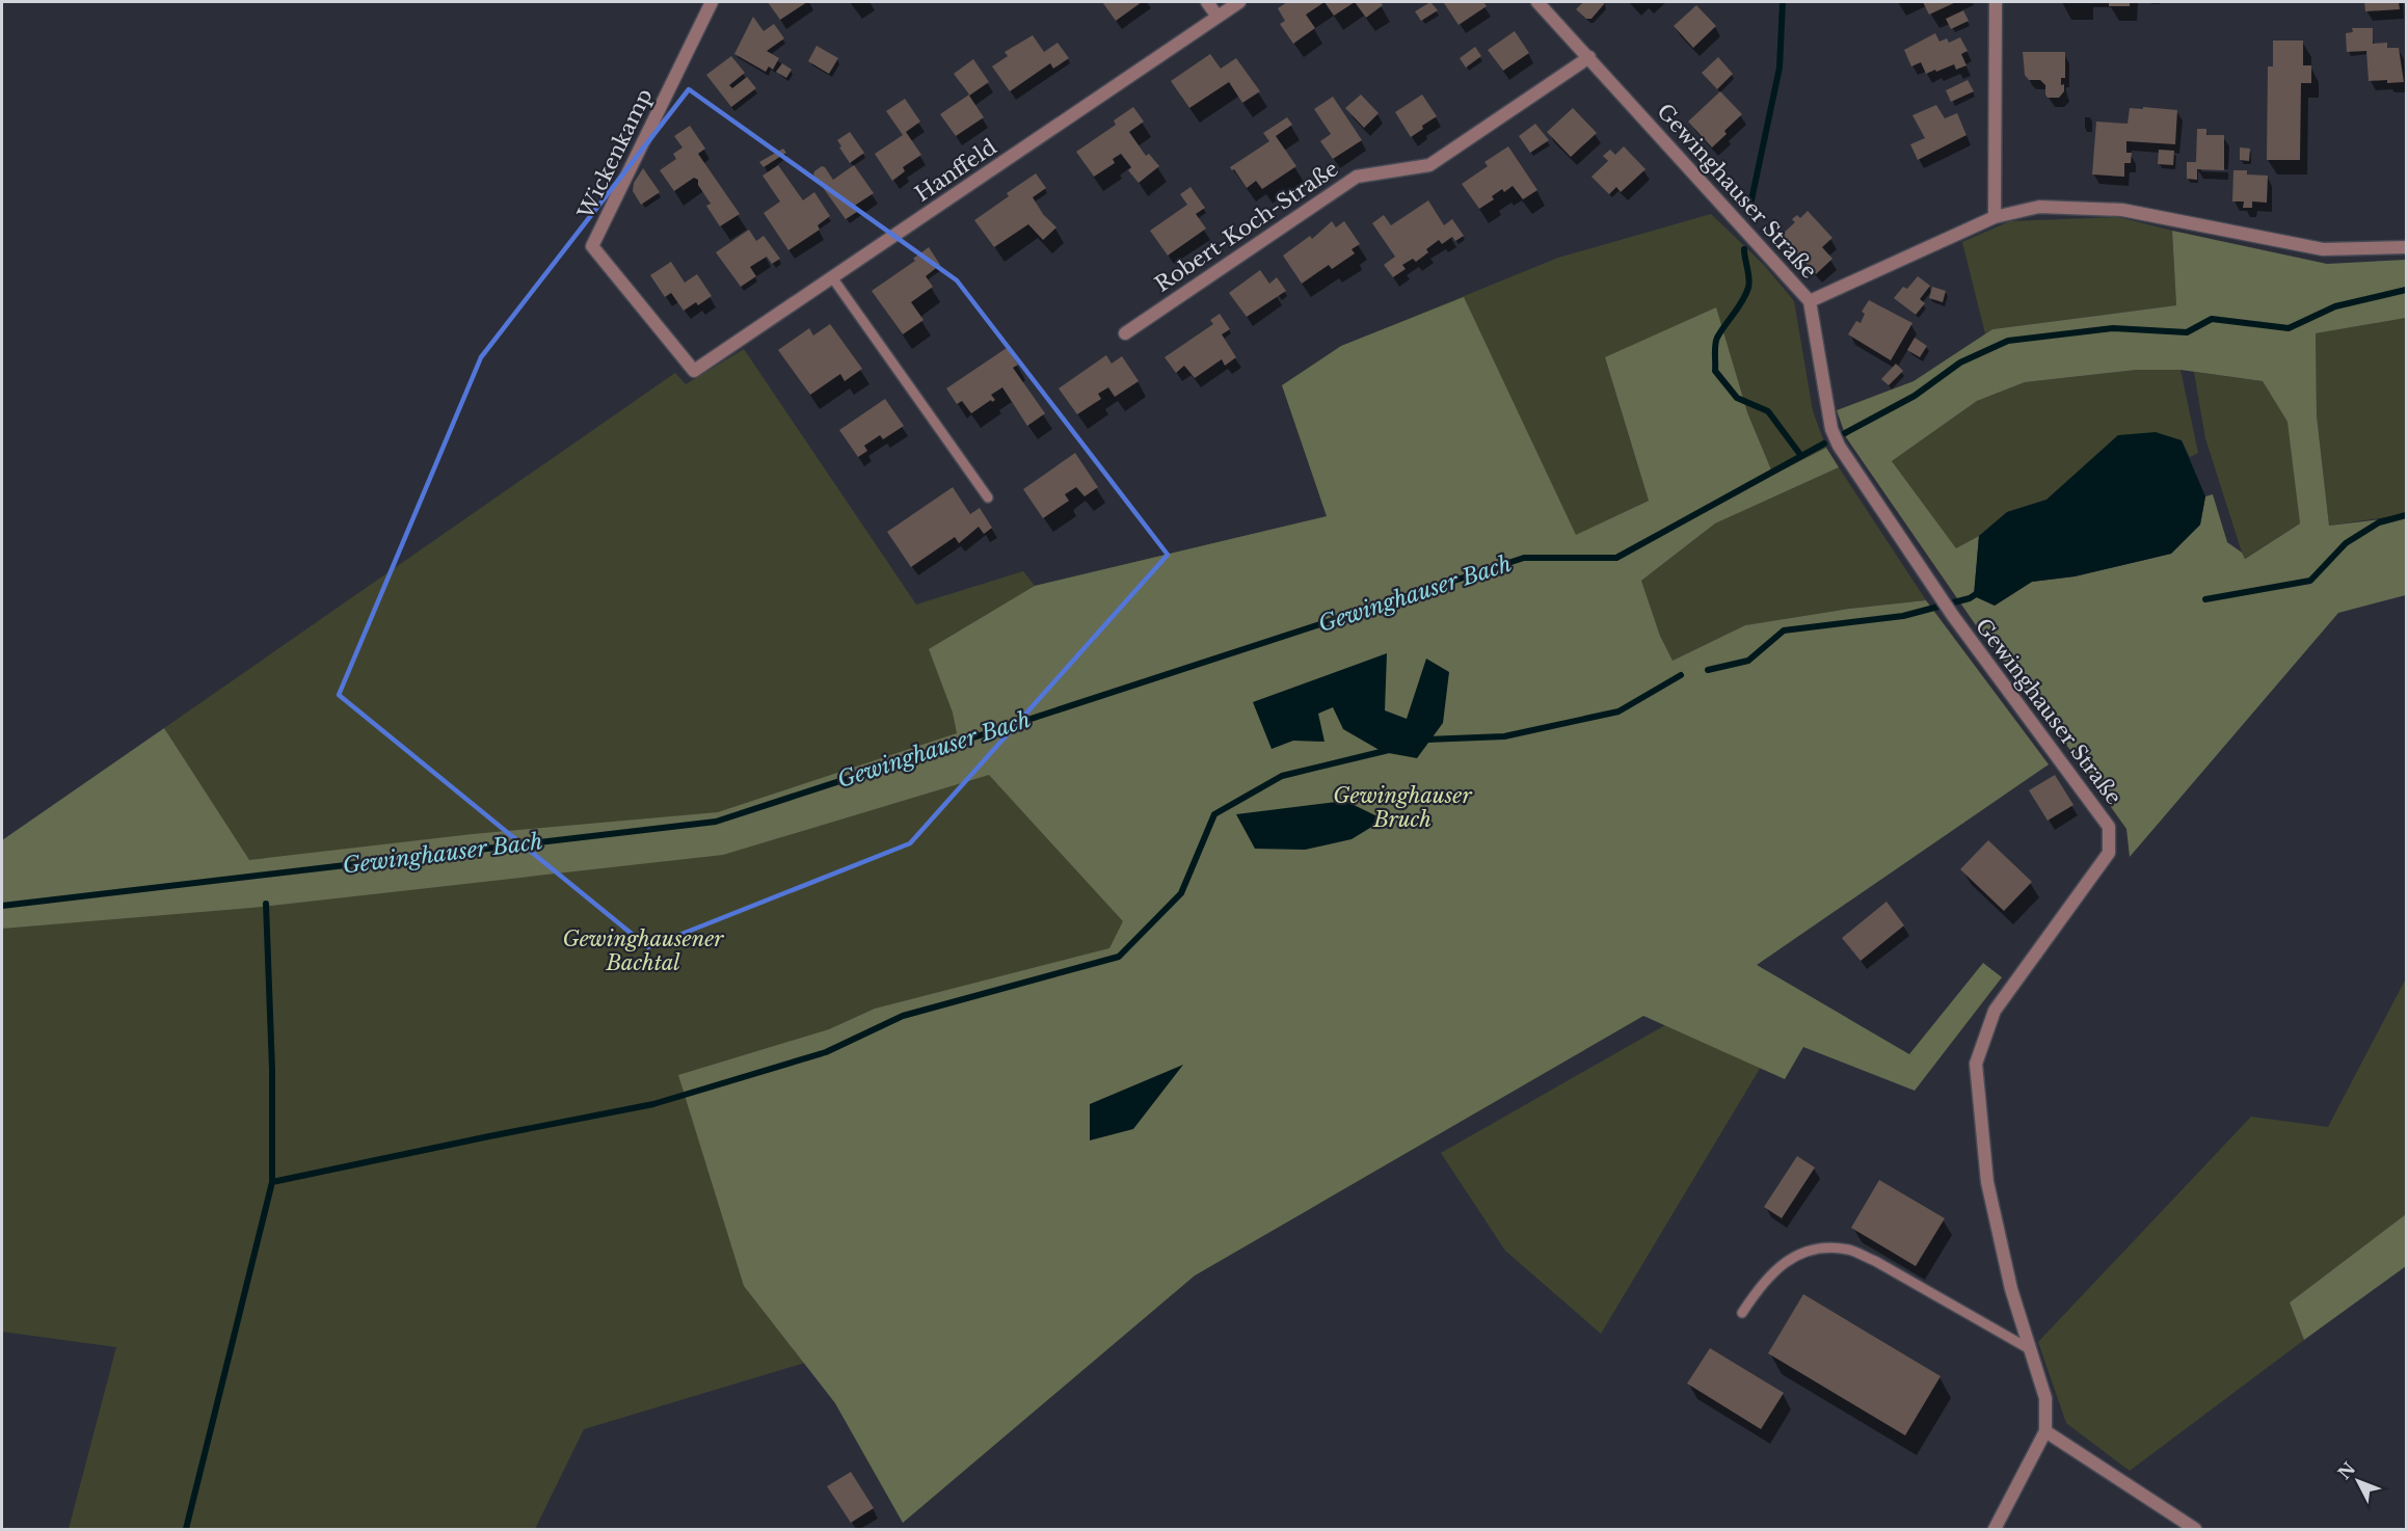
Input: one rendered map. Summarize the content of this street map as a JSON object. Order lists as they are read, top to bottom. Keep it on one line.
{"streets":{"street":["Wickenkamp","Hanffeld","Gewinghauser Straße","Robert-Koch-Straße"]},"crossings":[["Wickenkamp","Hanffeld"],["Gewinghauser Straße","Robert-Koch-Straße"]],"water":["Gewinghauser Bach"],"parks":["Gewinghauser Bruch","Gewinghausener Bachtal"],"north":"top left"}
